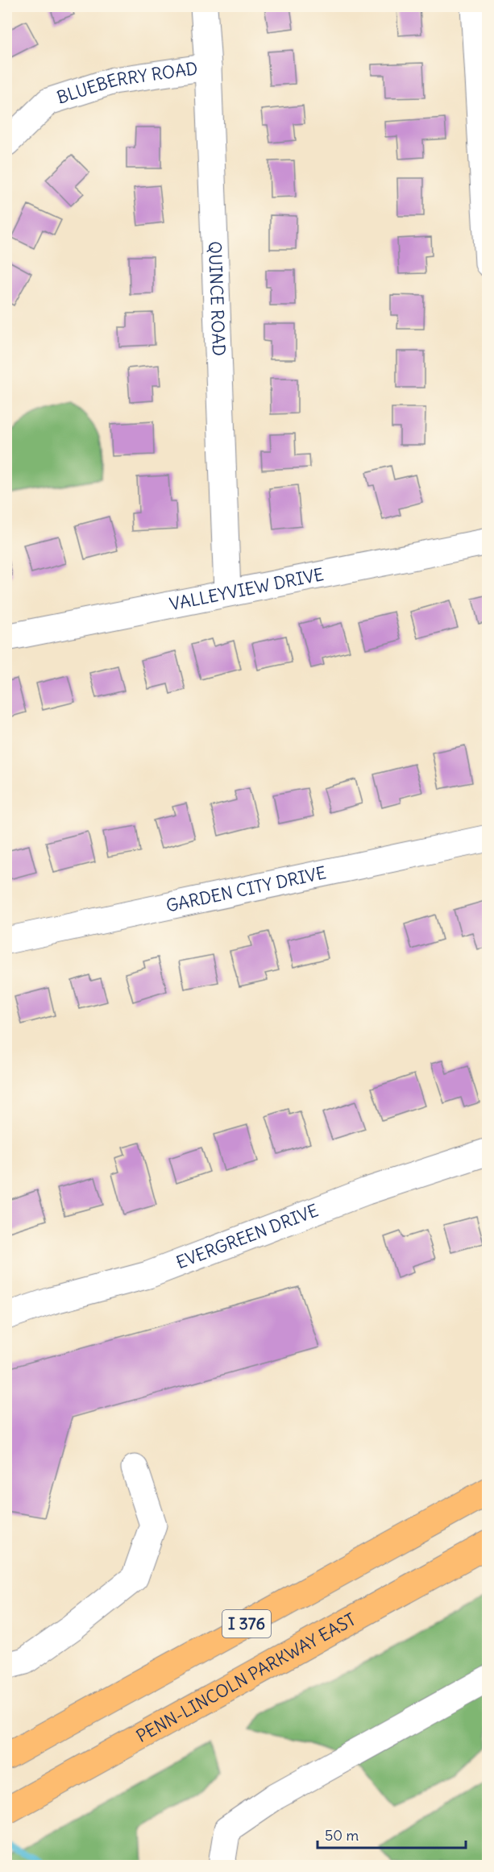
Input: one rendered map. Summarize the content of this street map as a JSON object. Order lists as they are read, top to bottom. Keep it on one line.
{"streets":{"highway":["I 376","PENN-LINCOLN PARKWAY EAST"],"street":["BLUEBERRY ROAD","QUINCE ROAD","VALLEYVIEW DRIVE","GARDEN CITY DRIVE","EVERGREEN DRIVE"]},"crossings":[["BLUEBERRY ROAD","QUINCE ROAD"],["QUINCE ROAD","VALLEYVIEW DRIVE"]],"scale_bar":"50 m"}
